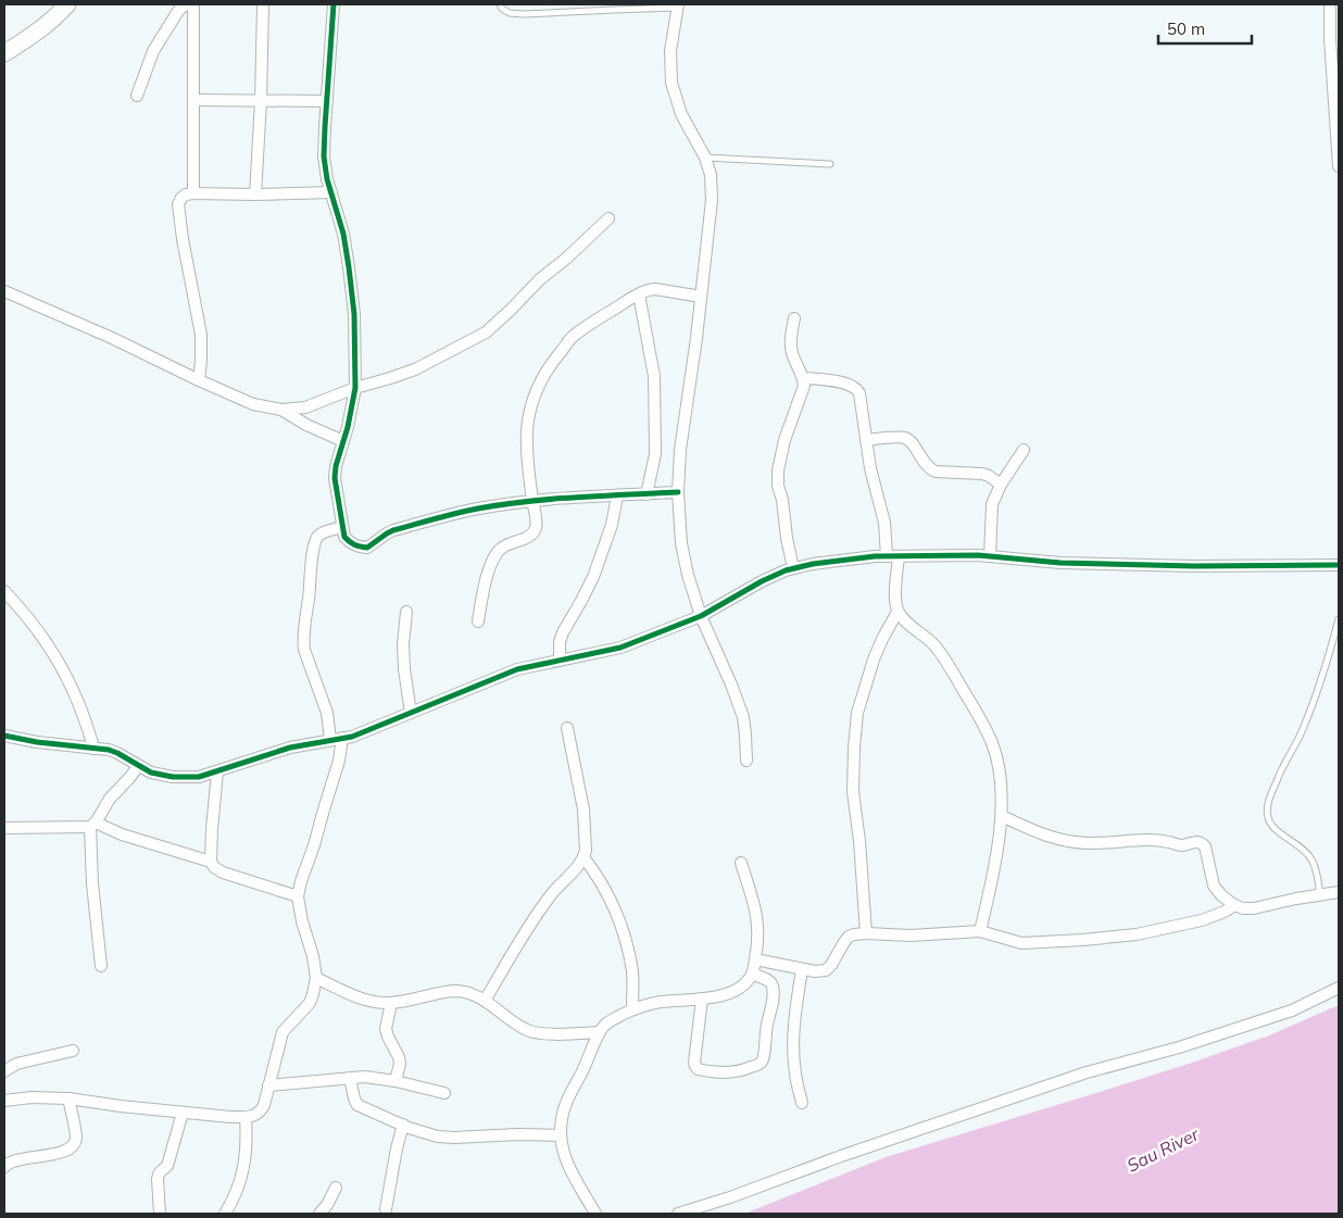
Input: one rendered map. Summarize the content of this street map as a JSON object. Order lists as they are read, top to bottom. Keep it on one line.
{"water":["Sau River"],"scale_bar":"50 m"}
